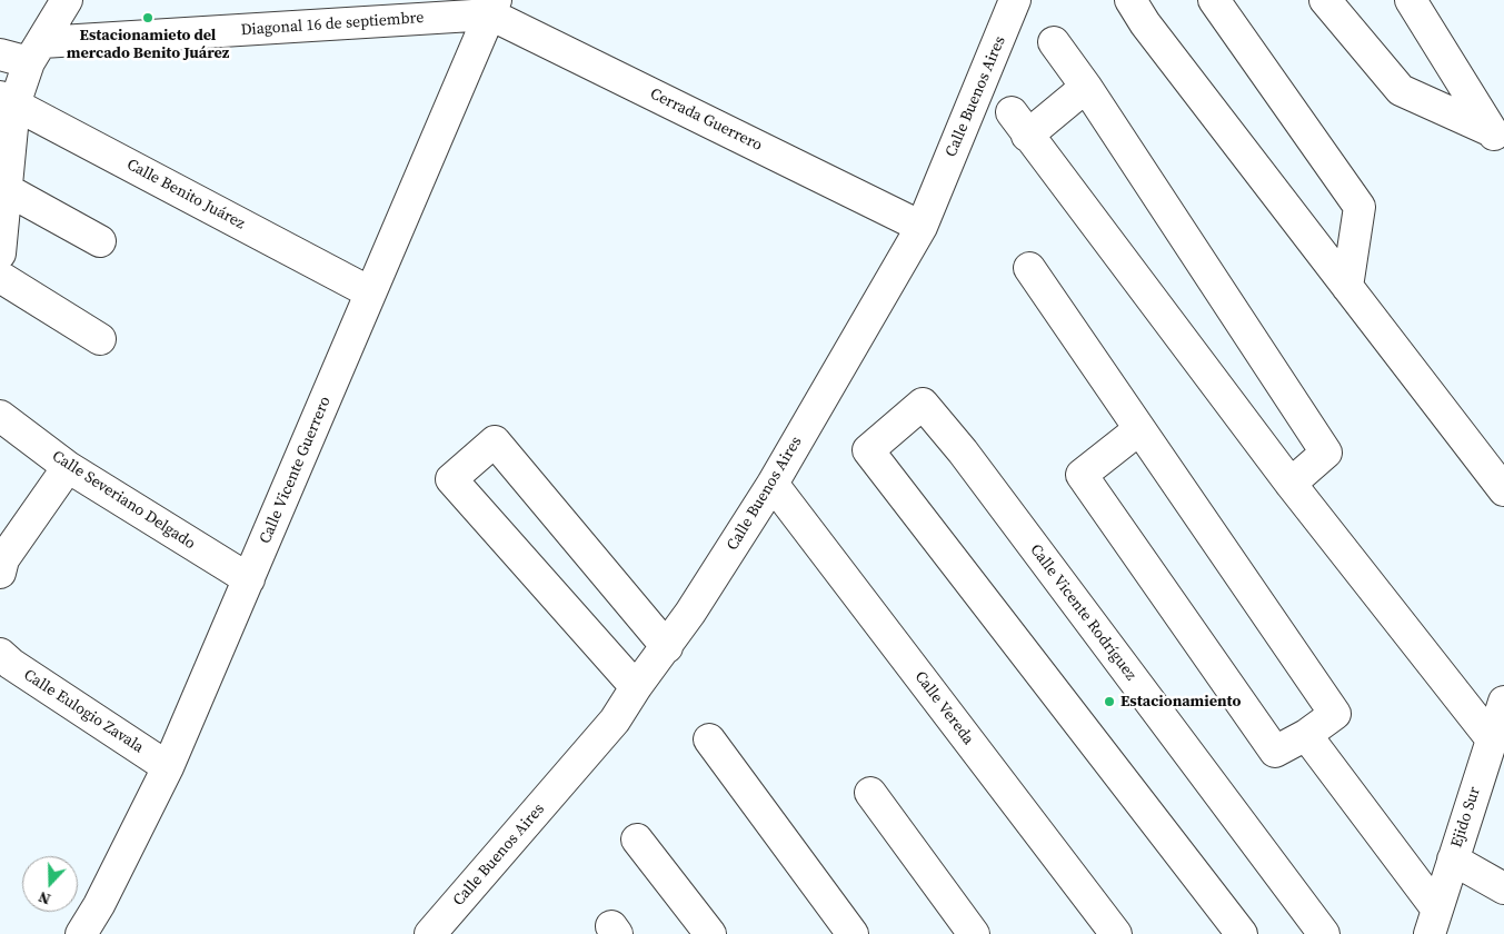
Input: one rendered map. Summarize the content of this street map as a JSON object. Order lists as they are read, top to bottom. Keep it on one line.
{"streets":{"street":["Diagonal 16 de septiembre","Calle Buenos Aires","Cerrada Guerrero","Calle Benito Juárez","Calle Vicente Guerrero","Calle Severiano Delgado","Calle Vicente Rodríguez","Calle Vereda","Calle Eulogio Zavala","Ejido Sur"]},"crossings":[["Diagonal 16 de septiembre","Cerrada Guerrero"],["Diagonal 16 de septiembre","Calle Vicente Guerrero"],["Calle Buenos Aires","Cerrada Guerrero"],["Calle Buenos Aires","Calle Vereda"],["Cerrada Guerrero","Calle Vicente Guerrero"],["Calle Benito Juárez","Calle Vicente Guerrero"],["Calle Vicente Guerrero","Calle Severiano Delgado"],["Calle Vicente Guerrero","Calle Eulogio Zavala"]],"places":["Estacionamieto del mercado Benito Juárez","Estacionamiento"],"north":"bottom"}
